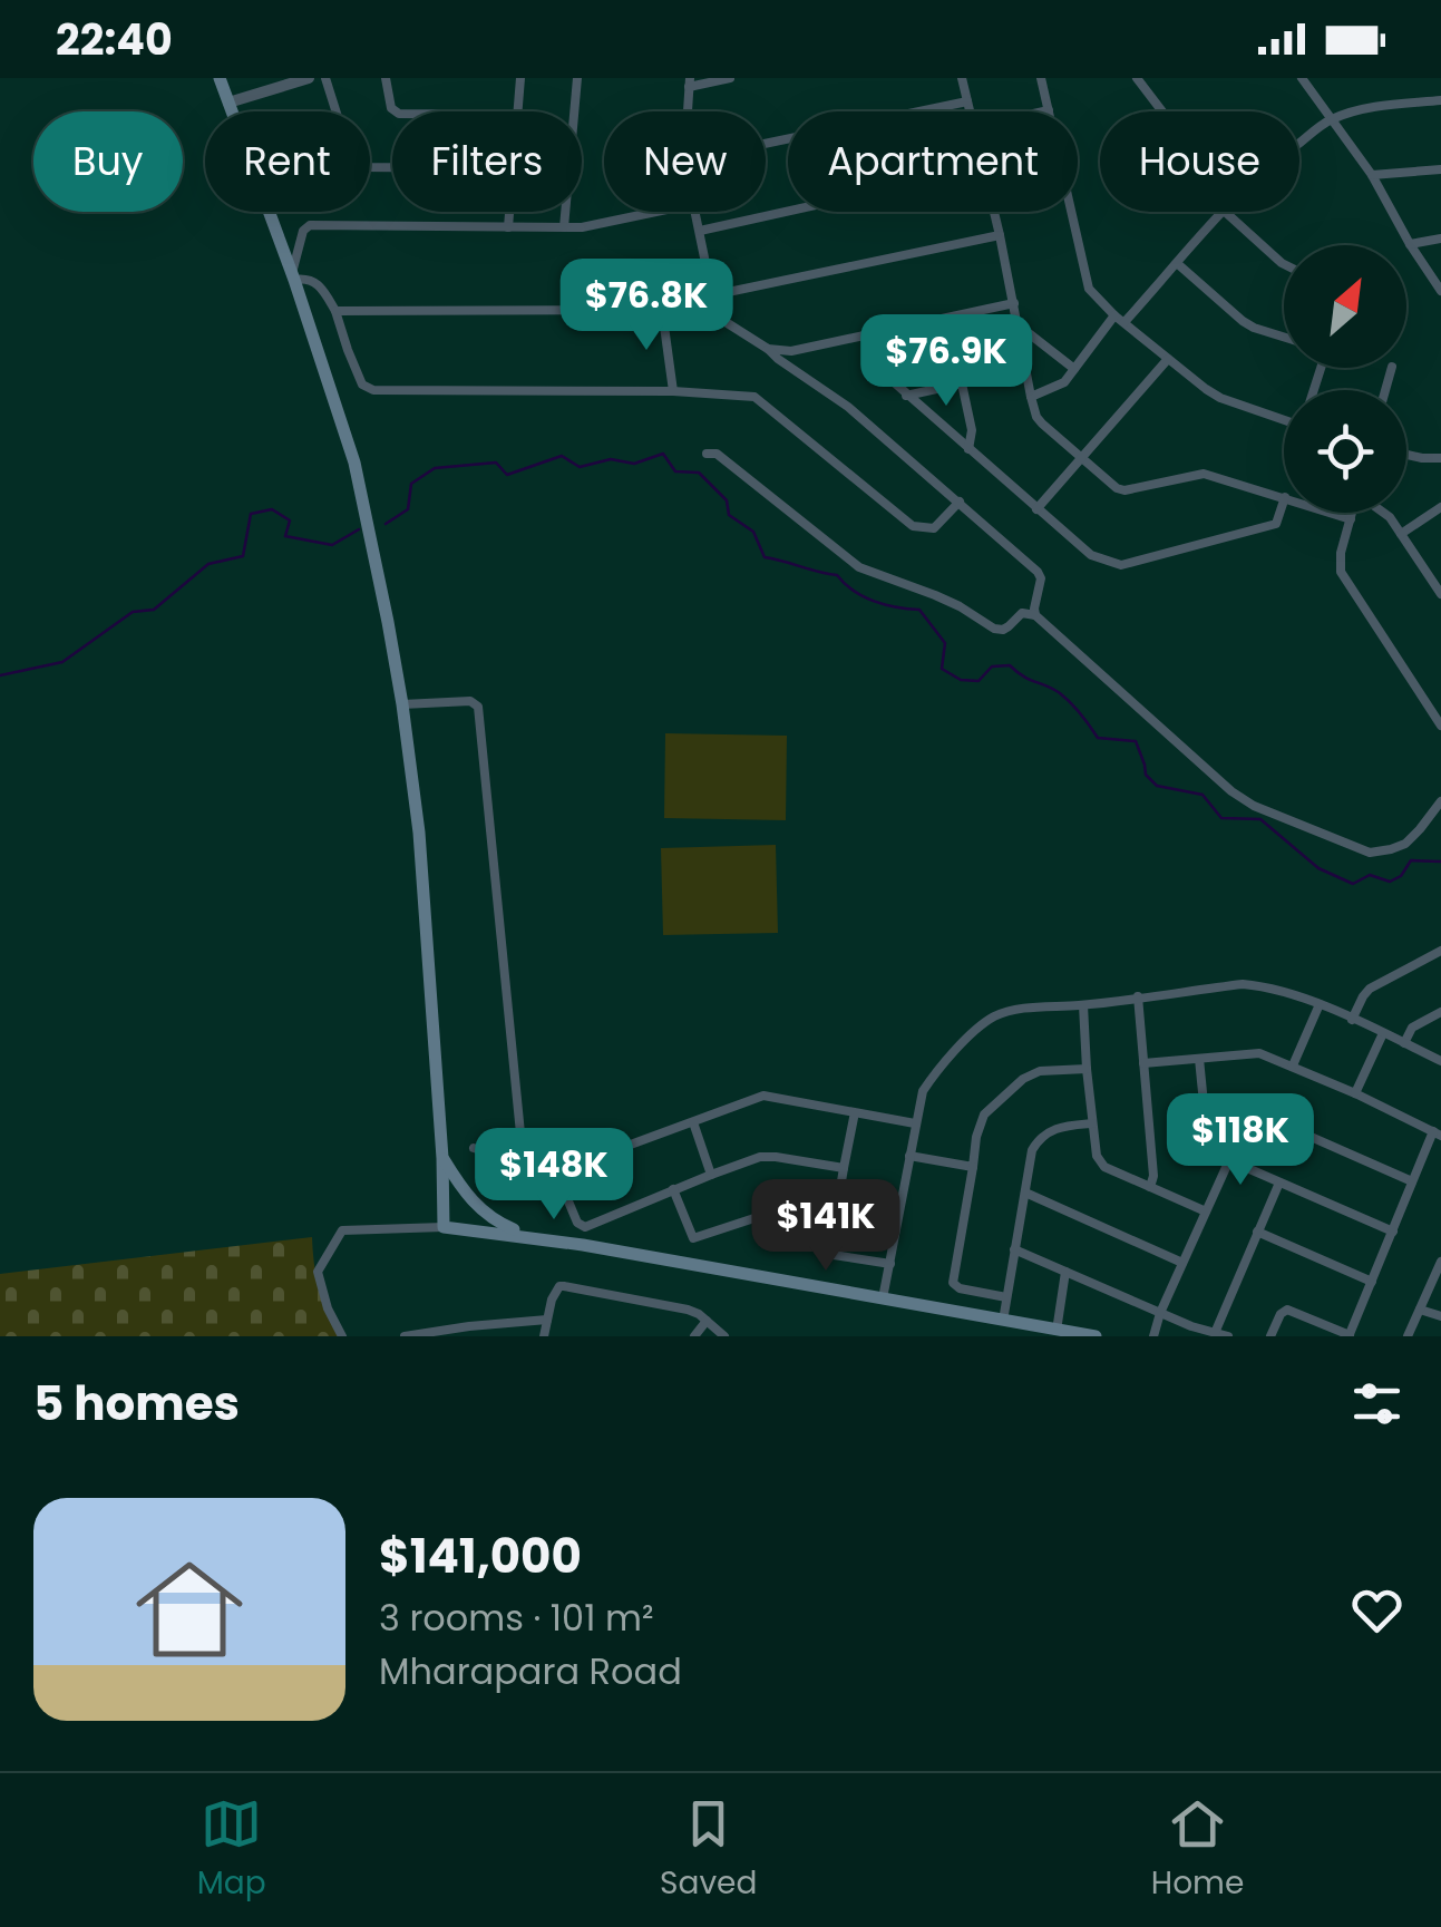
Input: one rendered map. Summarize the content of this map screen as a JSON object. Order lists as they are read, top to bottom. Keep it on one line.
{"north":"top right","page":{"status":"22:40","chip":["Buy","Rent","Filters","New","Apartment","House"],"price":["$76.8K","$76.9K","$118K","$148K","$141K"],"heading":"5 homes","list":[{"name":"$141,000","note":"3 rooms · 101 m² · Mharapara Road"}],"tabs":["Map","Saved","Home"]}}
